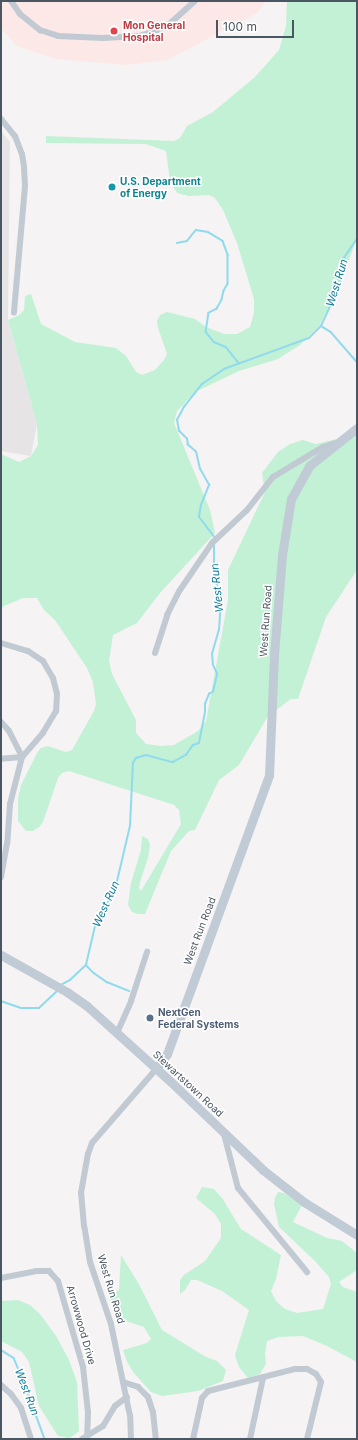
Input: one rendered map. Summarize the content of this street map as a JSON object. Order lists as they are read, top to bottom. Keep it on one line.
{"streets":{"street":["West Run Road","Stewartstown Road","Arrowwood Drive"]},"crossings":[["West Run Road","Stewartstown Road"]],"water":["West Run"],"places":["Mon General Hospital","U.S. Department of Energy","NextGen Federal Systems"],"scale_bar":"100 m"}
